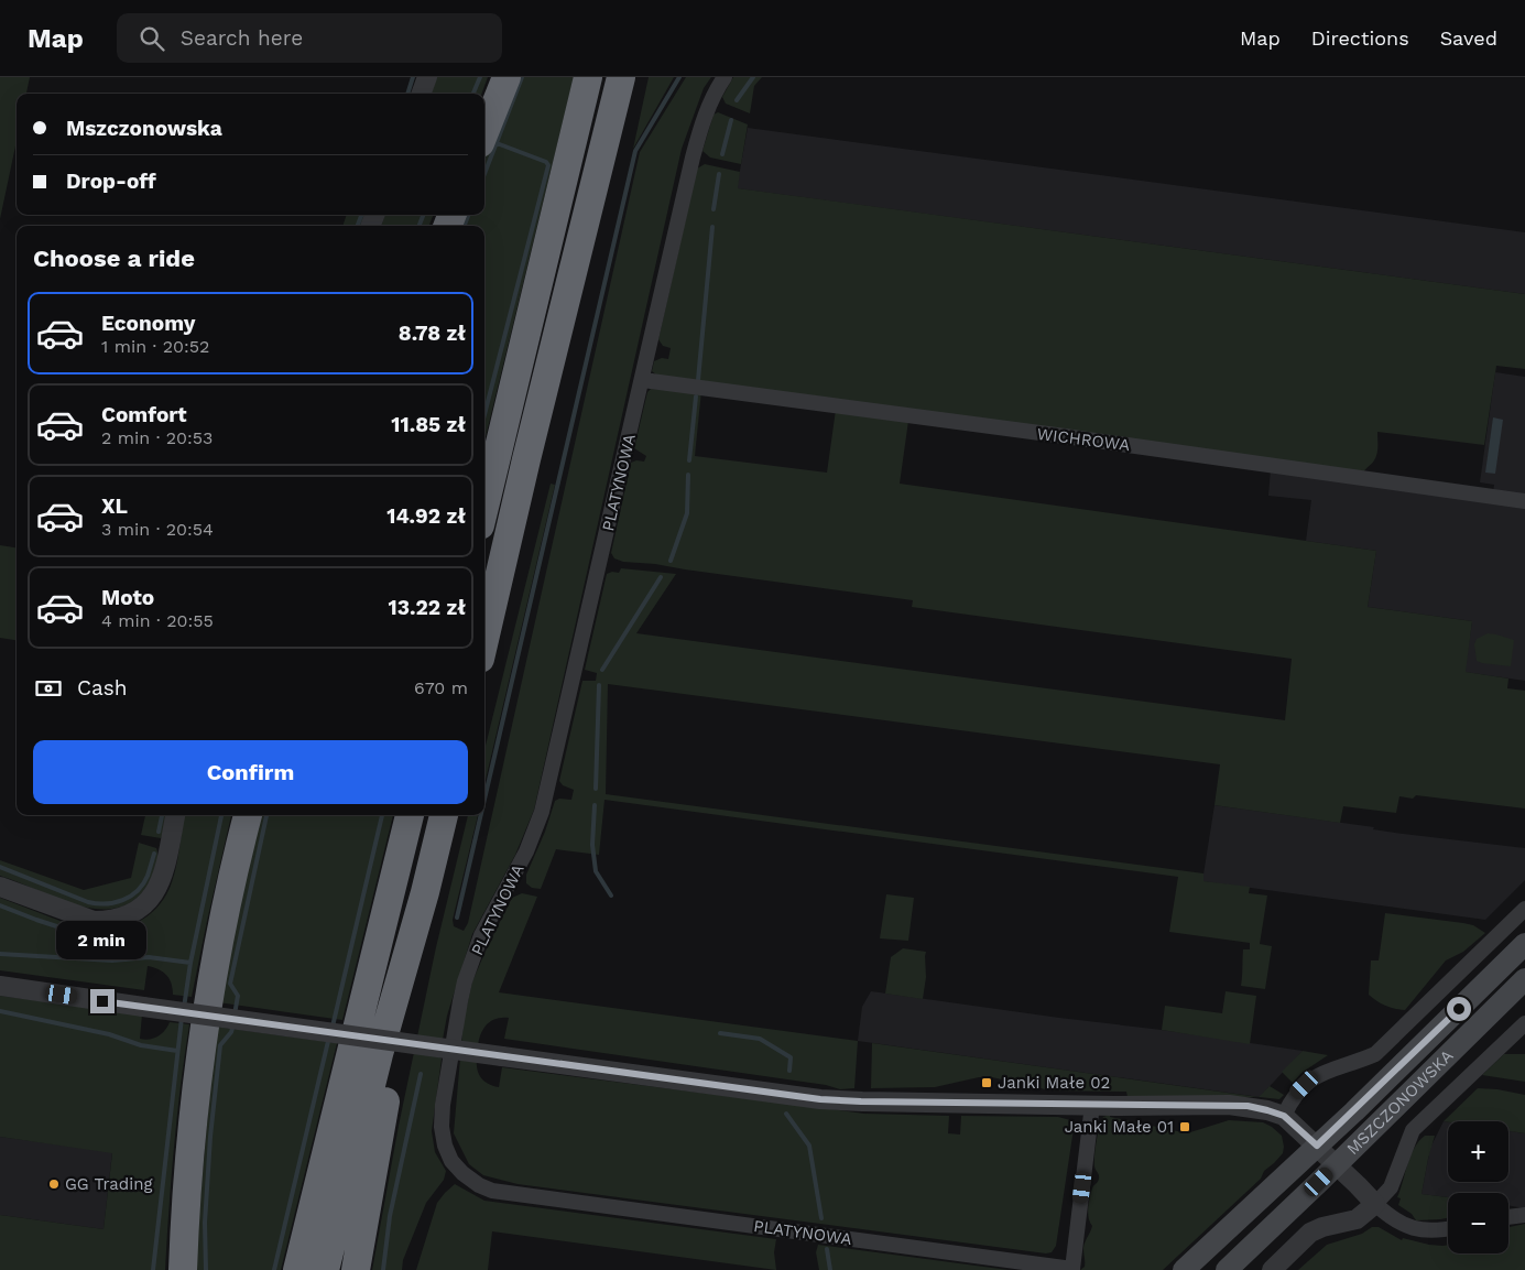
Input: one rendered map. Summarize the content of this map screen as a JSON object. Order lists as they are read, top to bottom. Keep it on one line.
{"streets":{"main road":["MSZCZONOWSKA"],"street":["WICHROWA","PLATYNOWA"]},"crossings":[["WICHROWA","PLATYNOWA"]],"places":{"transit":["Janki Małe 02","Janki Małe 01"],"other":["GG Trading"]},"page":{"header":"Map","search":"Search here","nav":["Map","Directions","Saved"],"banner":["Mszczonowska","Drop-off"],"heading":"Choose a ride","list":[{"name":"Economy","note":"1 min · 20:52","value":"8.78 zł"},{"name":"Comfort","note":"2 min · 20:53","value":"11.85 zł"},{"name":"XL","note":"3 min · 20:54","value":"14.92 zł"},{"name":"Moto","note":"4 min · 20:55","value":"13.22 zł"}],"pay":["Cash","670 m"],"buttons":"Confirm","bubble":"2 min","map_buttons":["+","−"]}}
